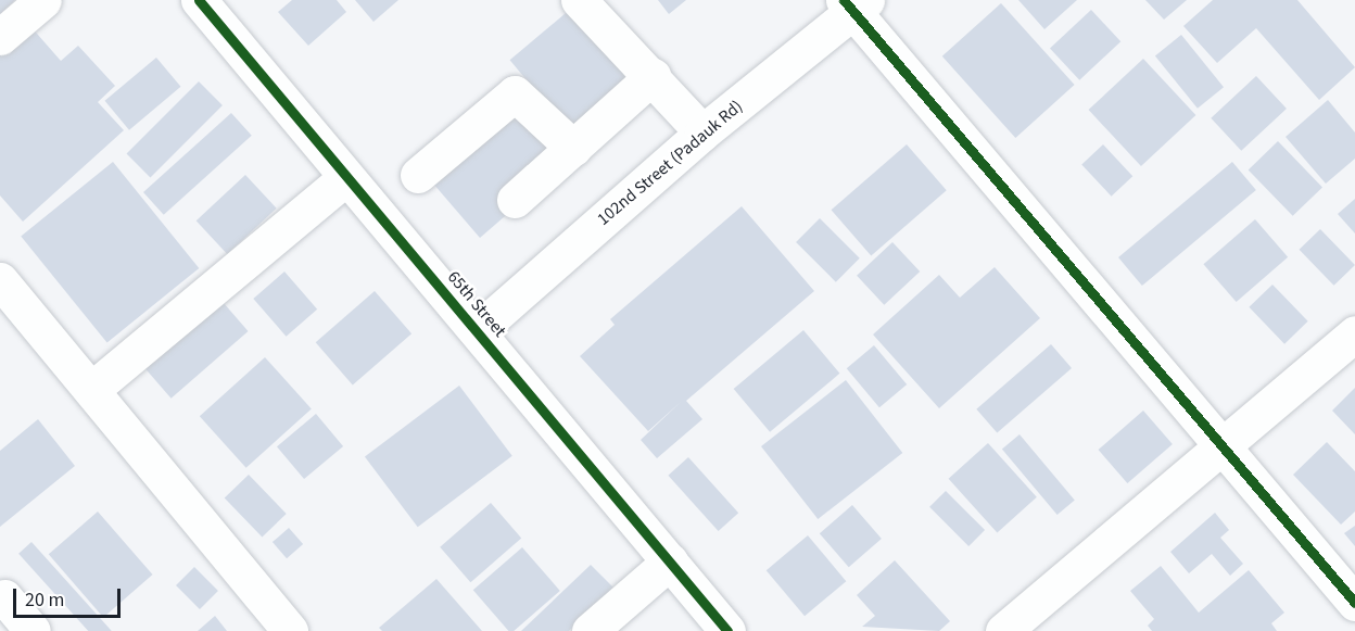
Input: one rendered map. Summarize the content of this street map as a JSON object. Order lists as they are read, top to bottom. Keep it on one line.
{"streets":{"street":["102nd Street (Padauk Rd)","65th Street"]},"crossings":[["102nd Street (Padauk Rd)","65th Street"]],"scale_bar":"20 m"}
